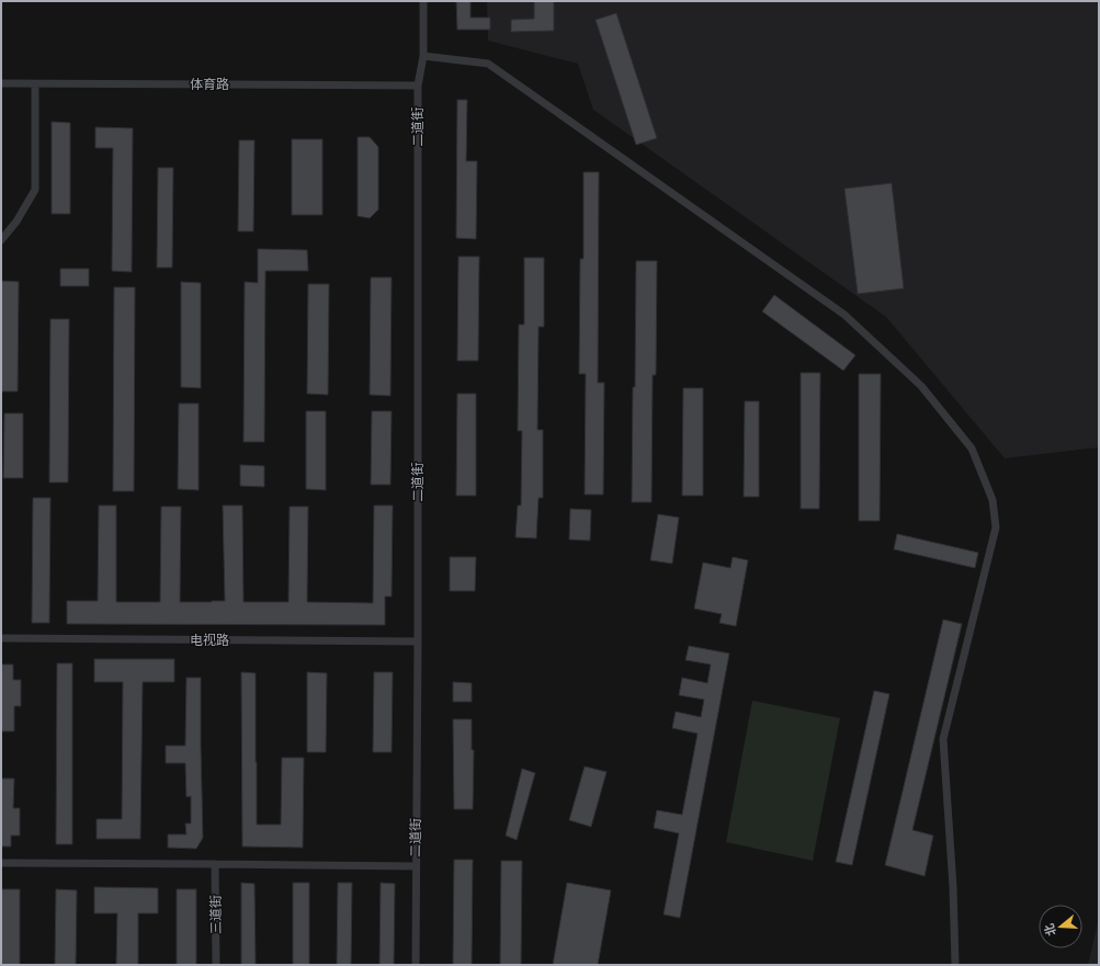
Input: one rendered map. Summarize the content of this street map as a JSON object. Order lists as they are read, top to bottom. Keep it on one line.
{"streets":{"street":["体育路","二道街","电视路","三道街"]},"crossings":[["体育路","二道街"],["二道街","电视路"]],"north":"left"}
